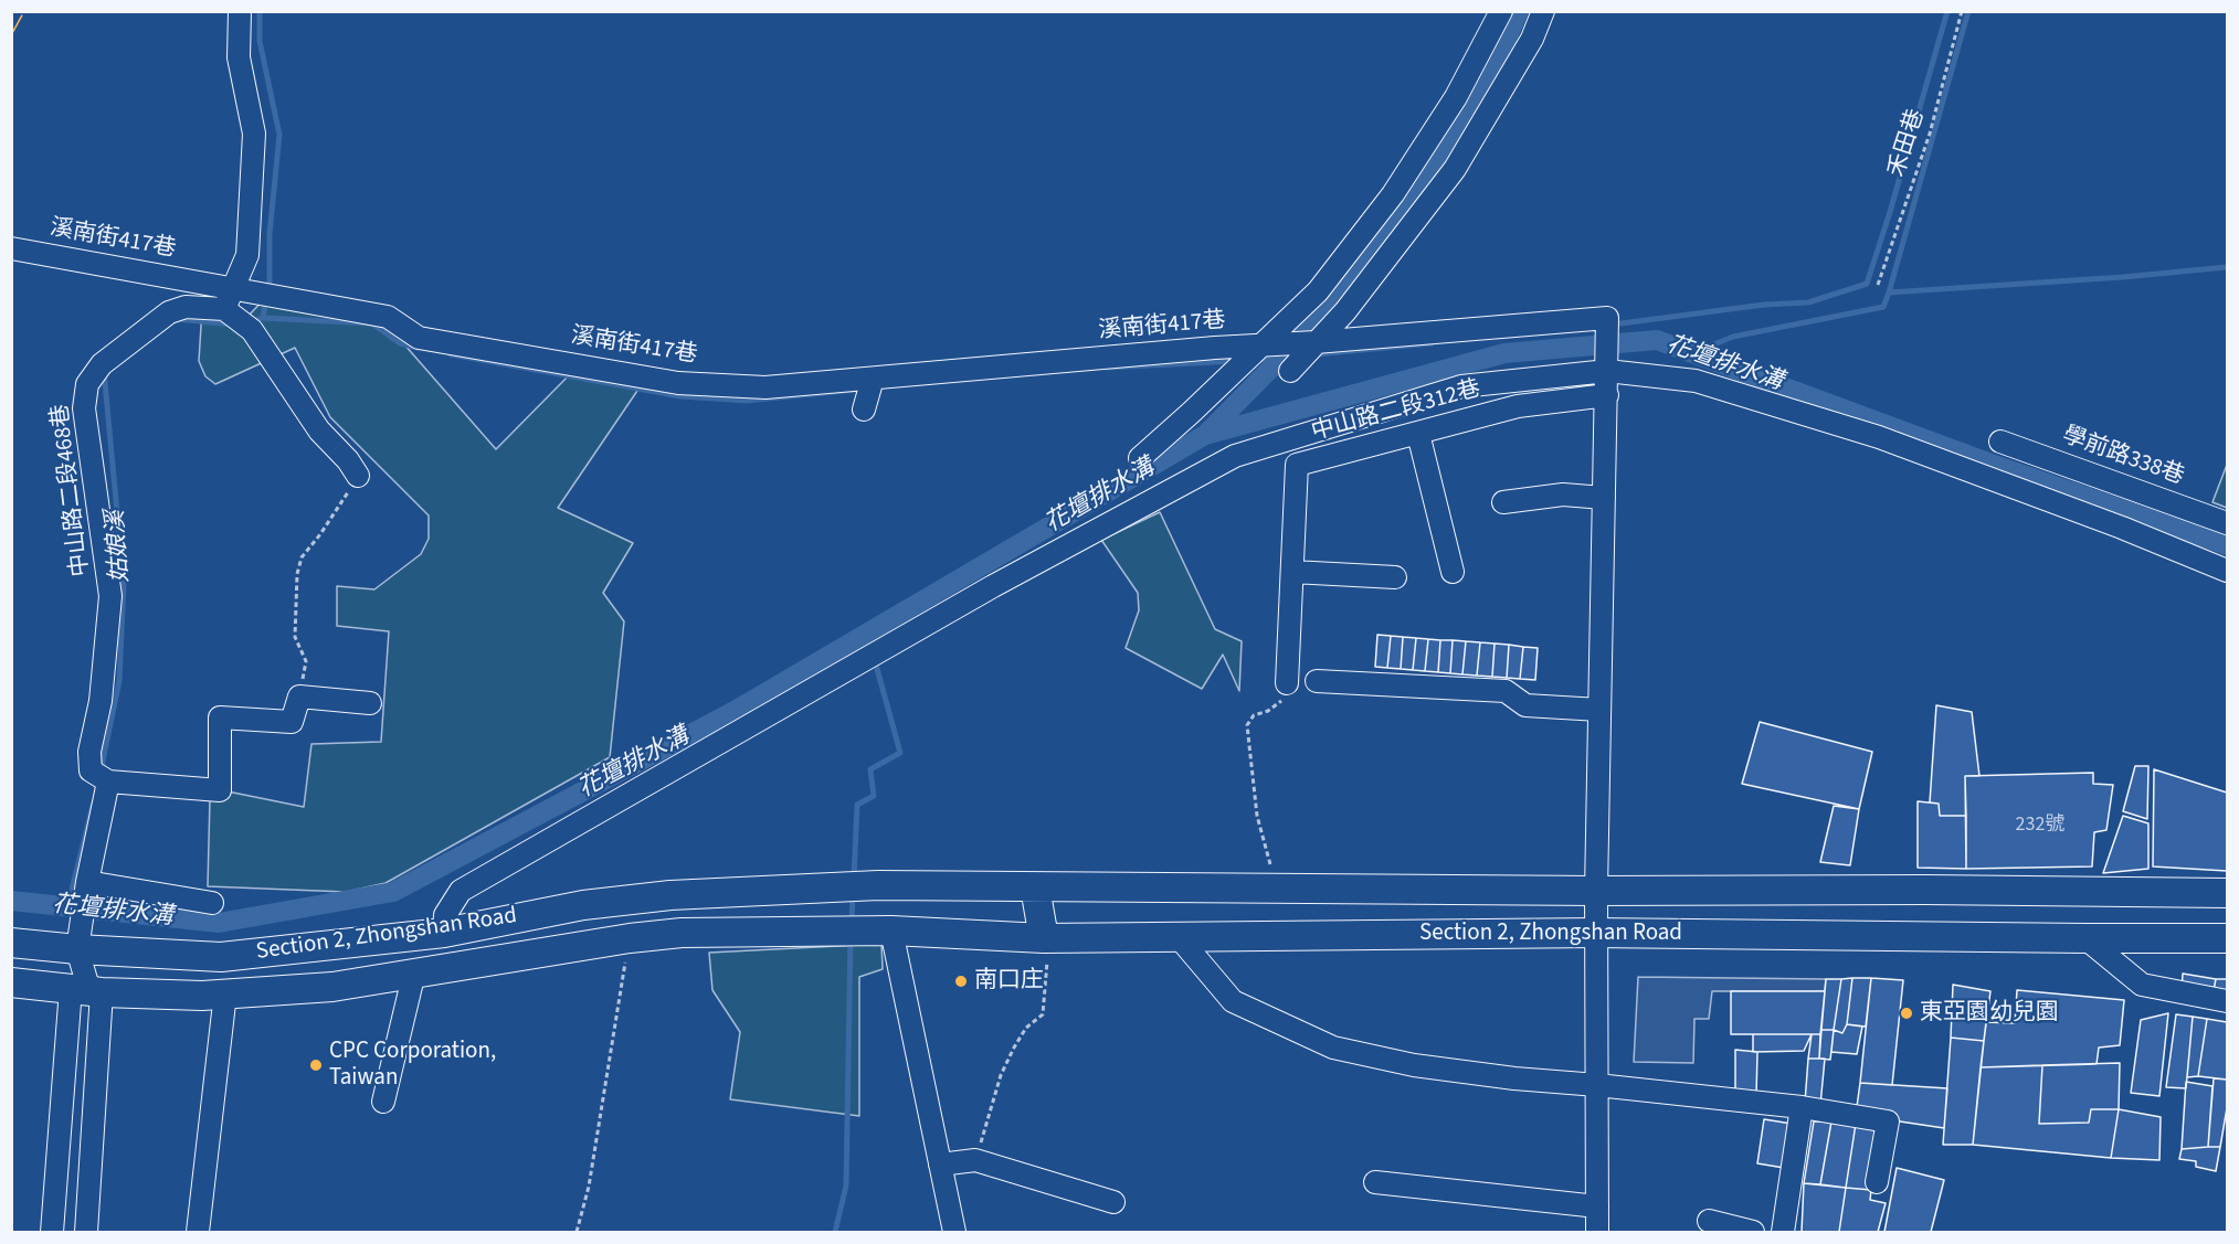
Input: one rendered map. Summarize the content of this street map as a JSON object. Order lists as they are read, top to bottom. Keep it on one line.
{"streets":{"main road":["Section 2, Zhongshan Road"],"street":["溪南街417巷","中山路二段312巷","學前路338巷","中山路二段468巷"],"path":["禾田巷"]},"water":["花壇排水溝","姑娘溪"],"places":["南口庄","東亞園幼兒園","CPC Corporation, Taiwan"],"house_numbers":["232號"]}
